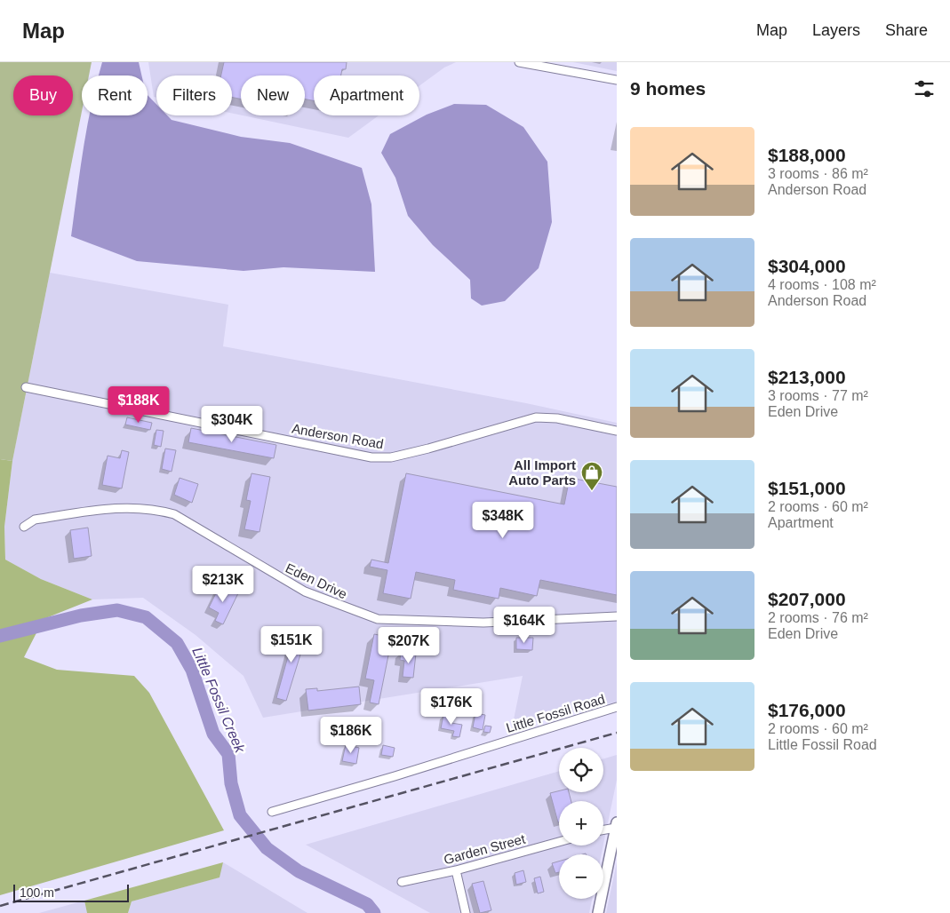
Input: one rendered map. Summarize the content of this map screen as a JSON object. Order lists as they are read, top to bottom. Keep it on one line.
{"streets":{"street":["Anderson Road","Eden Drive","Little Fossil Road","Garden Street"]},"water":["Little Fossil Creek"],"places":{"shop":["All Import Auto Parts"]},"scale_bar":"100 m","page":{"header":"Map","nav":["Map","Layers","Share"],"heading":"9 homes","chip":["Buy","Rent","Filters","New","Apartment"],"list":[{"name":"$188,000","note":"3 rooms · 86 m² · Anderson Road"},{"name":"$304,000","note":"4 rooms · 108 m² · Anderson Road"},{"name":"$213,000","note":"3 rooms · 77 m² · Eden Drive"},{"name":"$151,000","note":"2 rooms · 60 m² · Apartment"},{"name":"$207,000","note":"2 rooms · 76 m² · Eden Drive"},{"name":"$176,000","note":"2 rooms · 60 m² · Little Fossil Road"}],"price":["$188K","$304K","$348K","$213K","$164K","$151K","$207K","$176K","$186K"],"map_buttons":["+","−"],"scale":"100 m"}}
